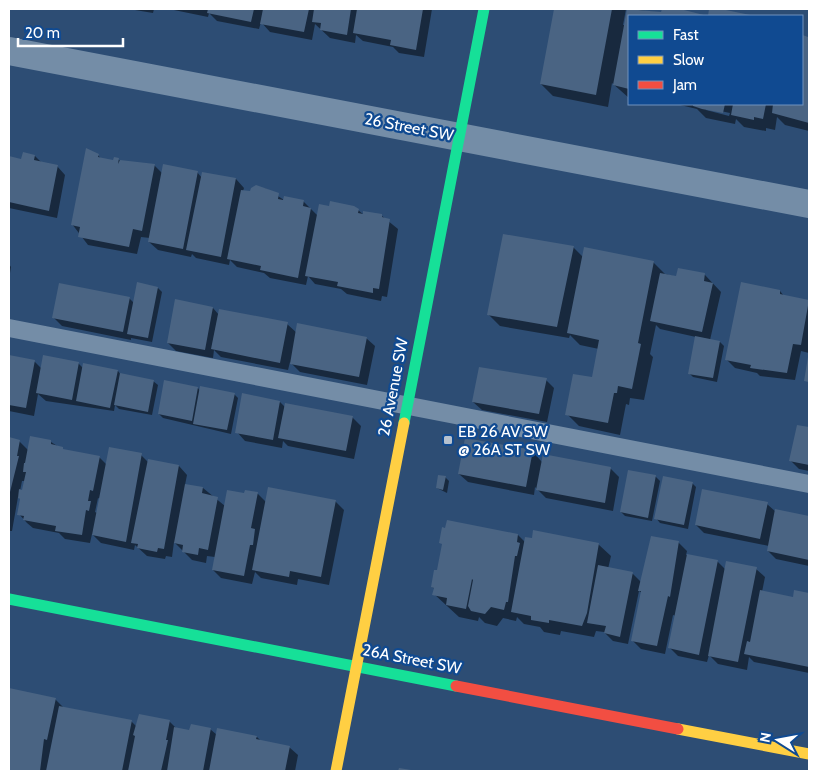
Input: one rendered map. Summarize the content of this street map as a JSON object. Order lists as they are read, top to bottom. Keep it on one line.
{"streets":{"street":["26 Street SW","26 Avenue SW","26A Street SW"]},"crossings":[["26 Street SW","26 Avenue SW"],["26 Avenue SW","26A Street SW"]],"places":{"transit":["EB 26 AV SW @ 26A ST SW"]},"legend":["Fast","Slow","Jam"],"scale_bar":"20 m","north":"left"}
